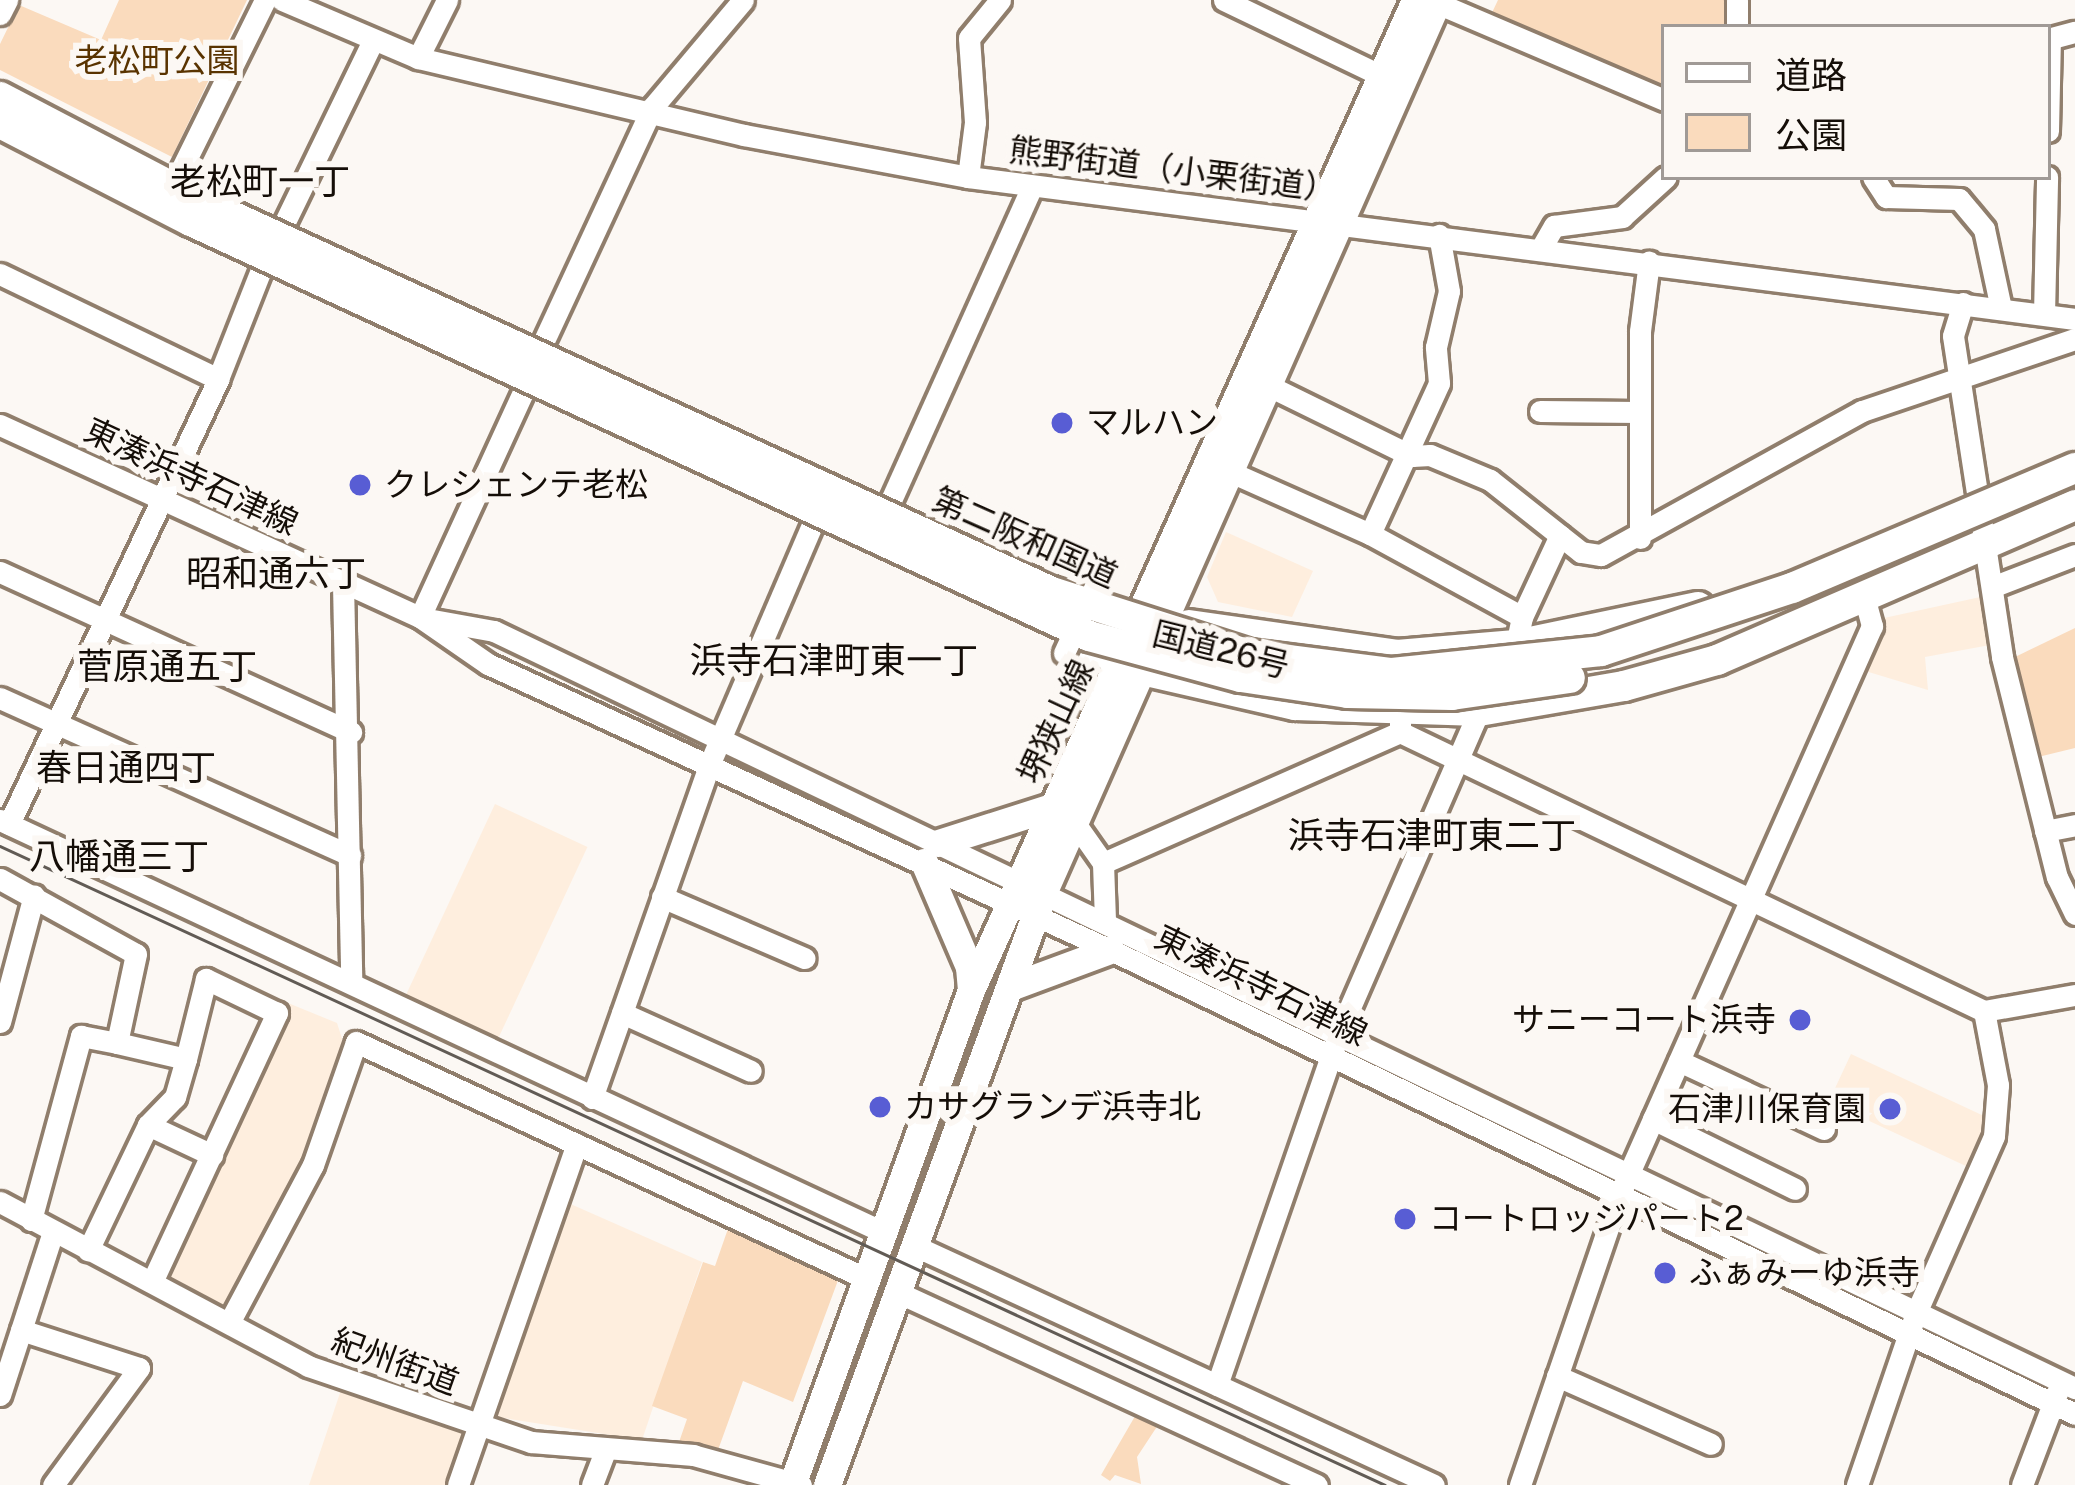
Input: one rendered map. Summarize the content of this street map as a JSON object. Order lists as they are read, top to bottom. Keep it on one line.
{"streets":{"highway":["第二阪和国道","国道26号"],"main road":["堺狭山線"],"street":["熊野街道（小栗街道）","東湊浜寺石津線","紀州街道"]},"crossings":[["熊野街道（小栗街道）","堺狭山線"],["東湊浜寺石津線","堺狭山線"],["第二阪和国道","国道26号"],["国道26号","堺狭山線"],["堺狭山線","紀州街道"]],"districts":["老松町一丁","昭和通六丁","浜寺石津町東一丁","菅原通五丁","春日通四丁","浜寺石津町東二丁","八幡通三丁"],"parks":["老松町公園"],"places":["マルハン","クレシェンテ老松","サニーコート浜寺","カサグランデ浜寺北","石津川保育園","コートロッジパート2","ふぁみーゆ浜寺"],"legend":["道路","公園"]}
